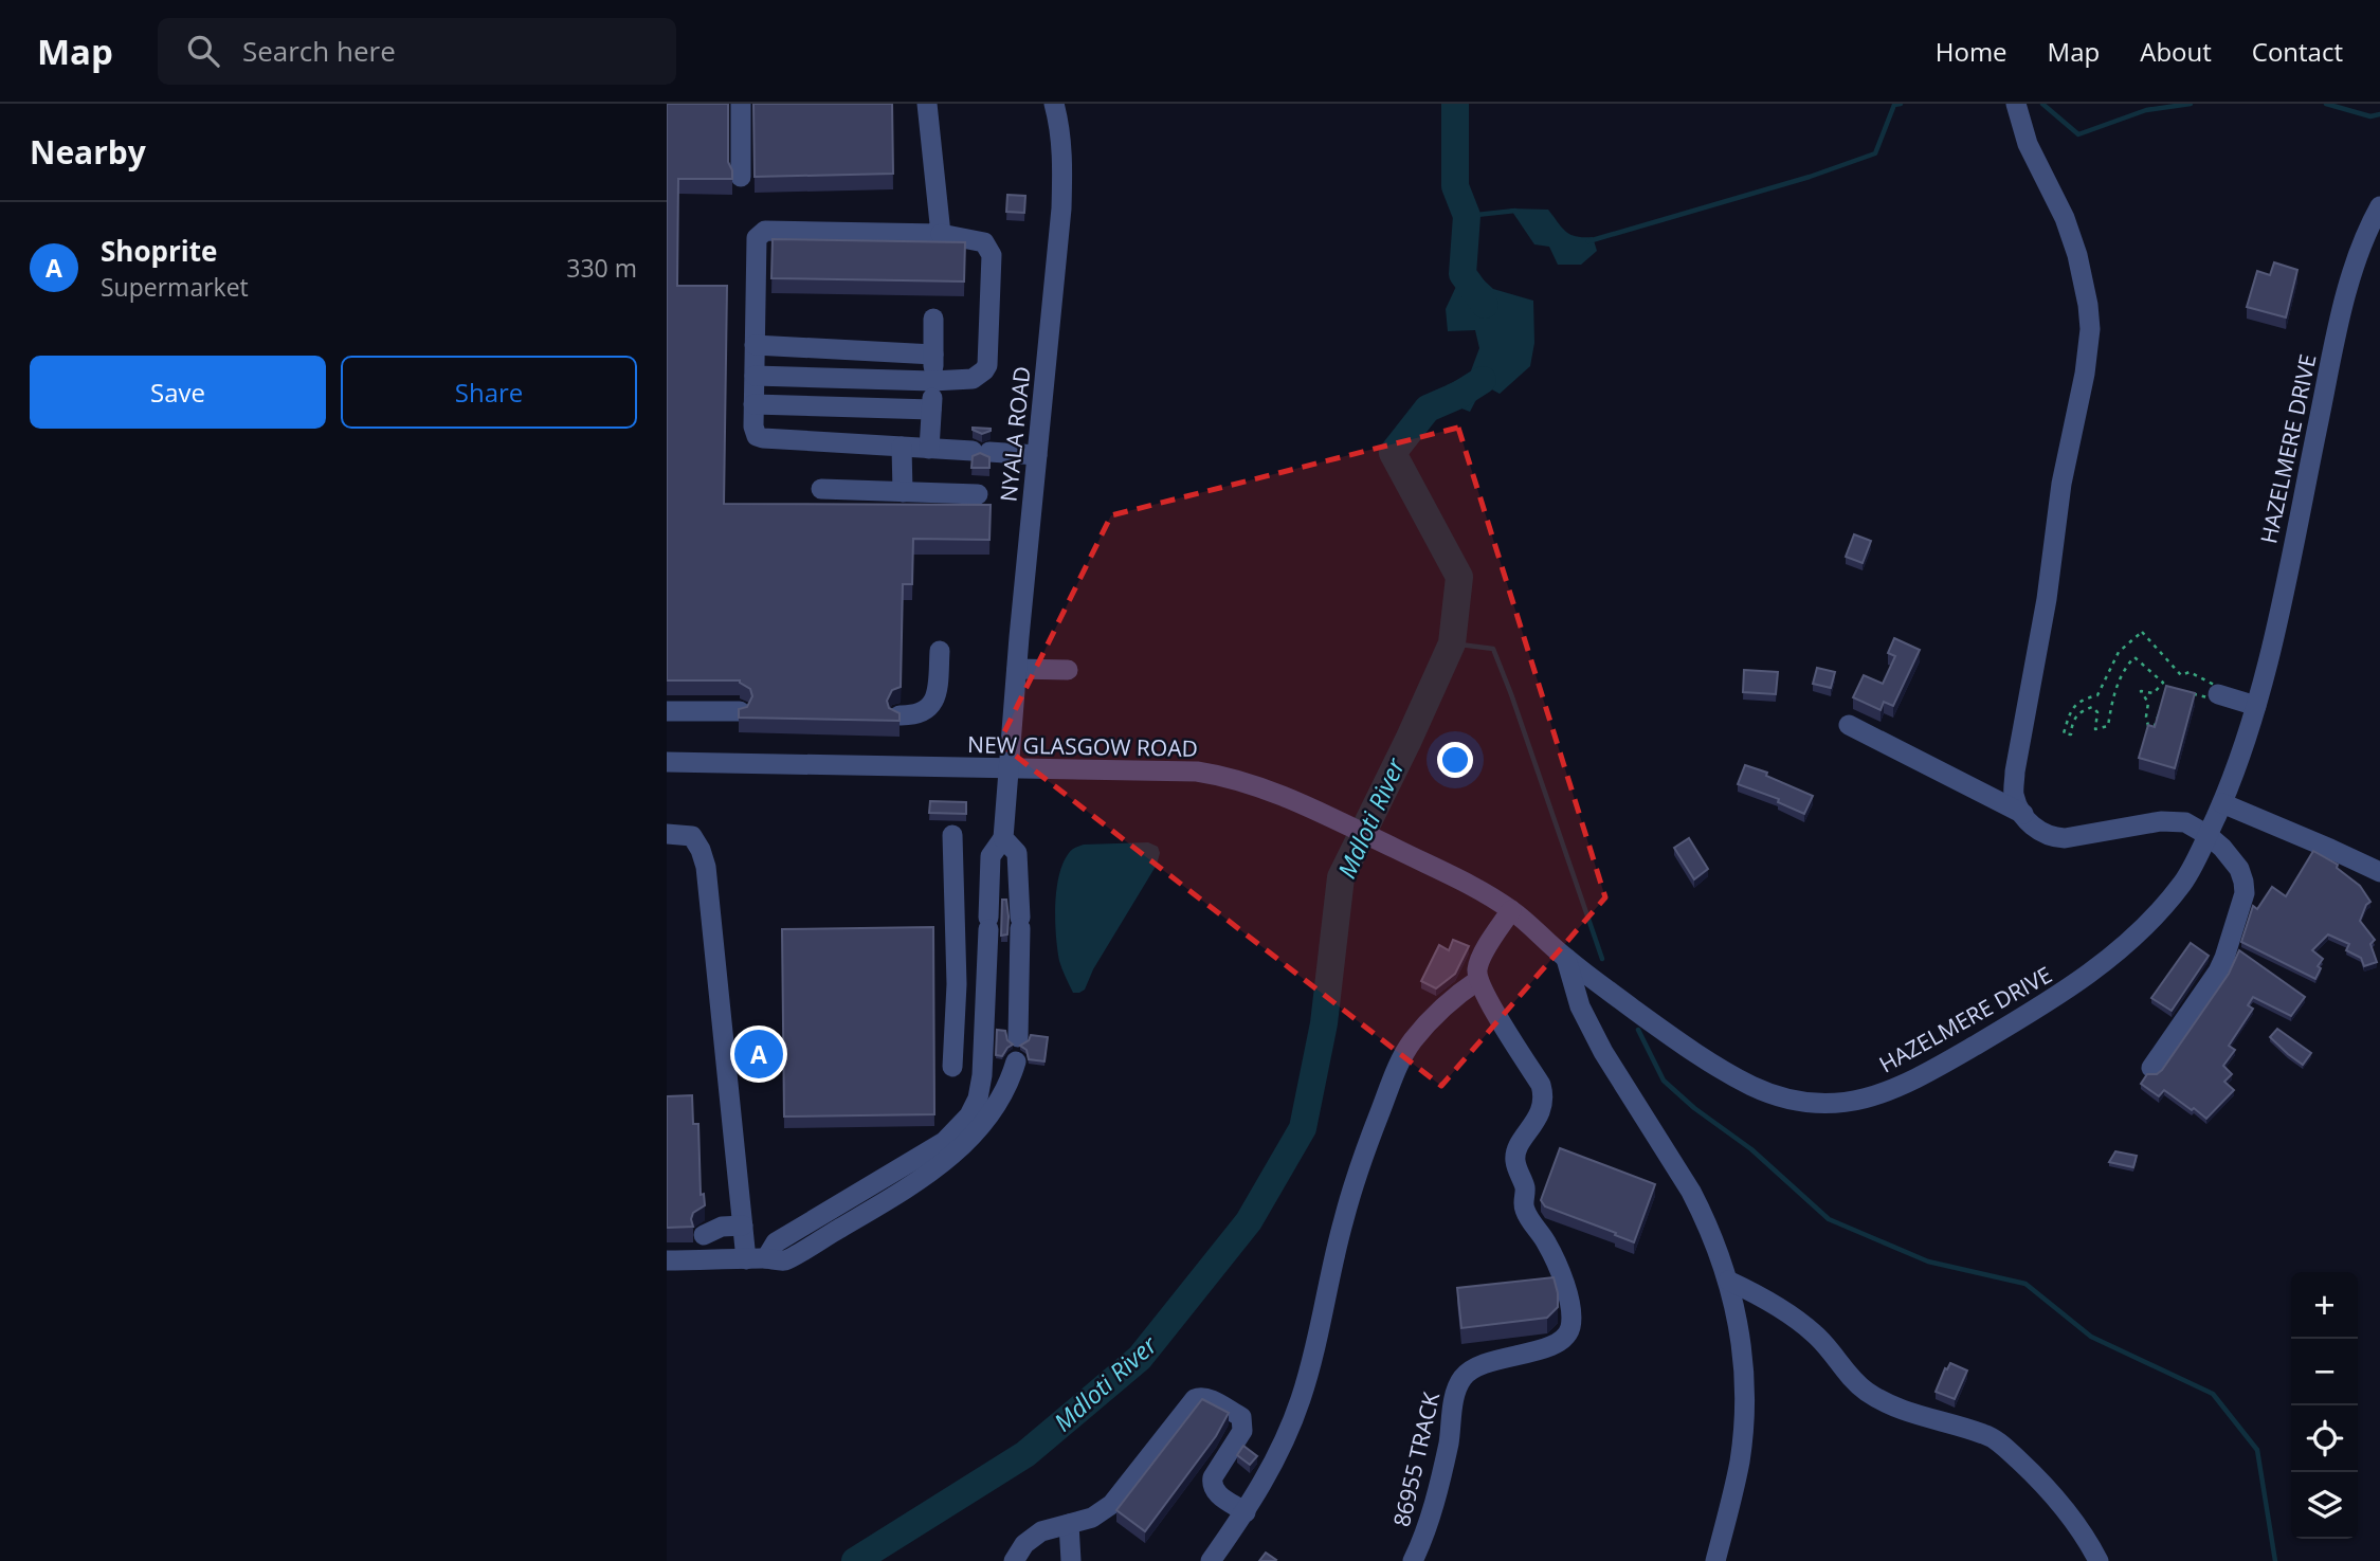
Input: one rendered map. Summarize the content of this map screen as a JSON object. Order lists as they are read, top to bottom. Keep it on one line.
{"streets":{"street":["NYALA ROAD","HAZELMERE DRIVE","NEW GLASGOW ROAD","86955 TRACK"]},"crossings":[["NYALA ROAD","NEW GLASGOW ROAD"],["HAZELMERE DRIVE","NEW GLASGOW ROAD"]],"water":["Mdloti River"],"page":{"header":"Map","search":"Search here","nav":["Home","Map","About","Contact"],"heading":"Nearby","list":[{"mark":"A","name":"Shoprite","note":"Supermarket","value":"330 m"}],"buttons":["Save","Share"],"pins":"A","map_buttons":["+","−"]}}
